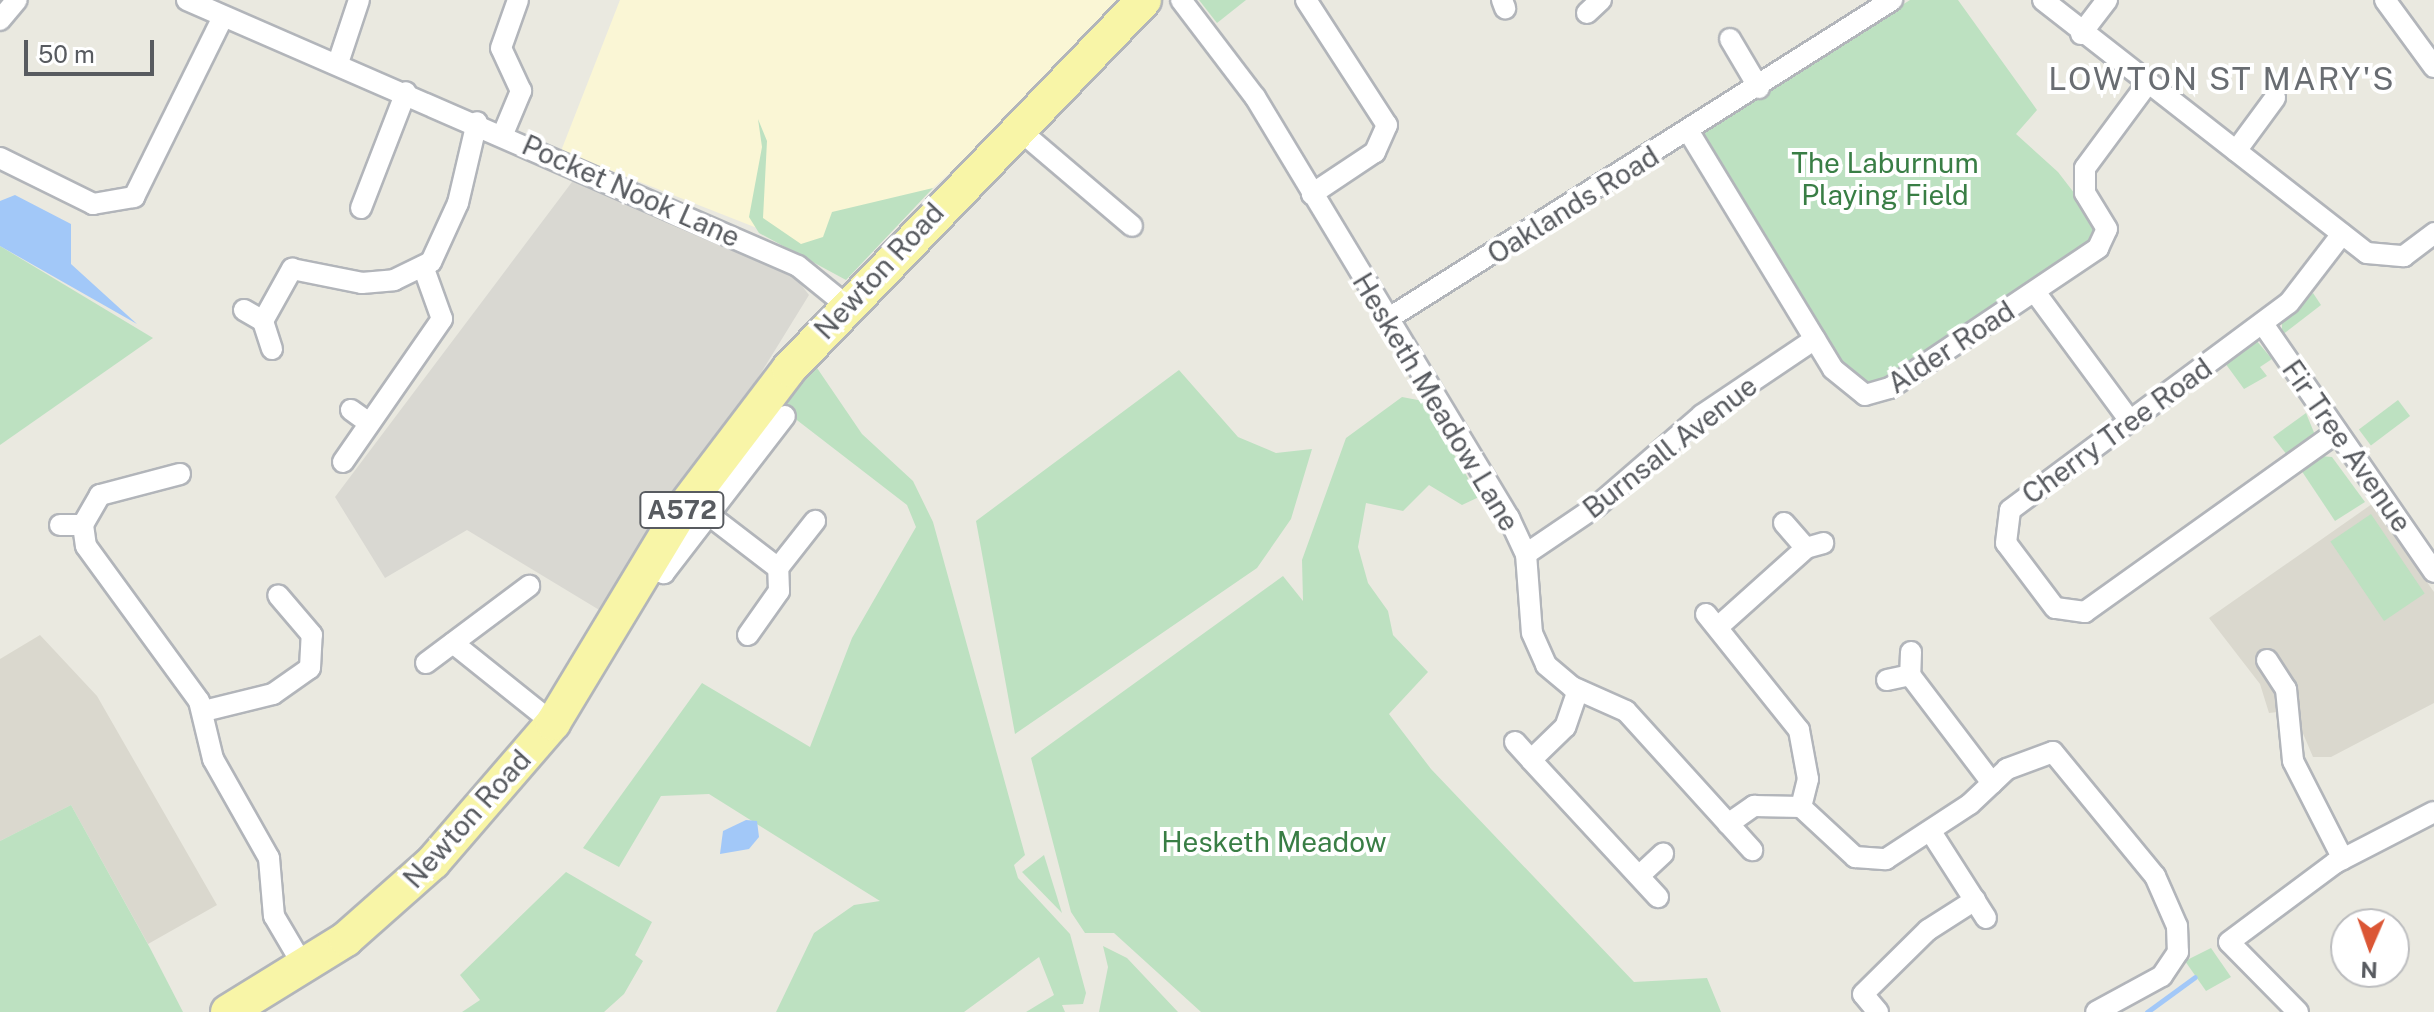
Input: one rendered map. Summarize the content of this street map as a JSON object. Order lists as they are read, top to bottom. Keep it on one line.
{"streets":{"main road":["Newton Road","A572"],"street":["Pocket Nook Lane","Oaklands Road","Alder Road","Hesketh Meadow Lane","Cherry Tree Road","Fir Tree Avenue","Burnsall Avenue"]},"crossings":[["Pocket Nook Lane","Newton Road"],["Oaklands Road","Alder Road"],["Oaklands Road","Hesketh Meadow Lane"],["Alder Road","Burnsall Avenue"],["Hesketh Meadow Lane","Burnsall Avenue"],["Cherry Tree Road","Fir Tree Avenue"]],"districts":["LOWTON ST MARY'S"],"parks":["The Laburnum Playing Field","Hesketh Meadow"],"scale_bar":"50 m","north":"bottom"}
